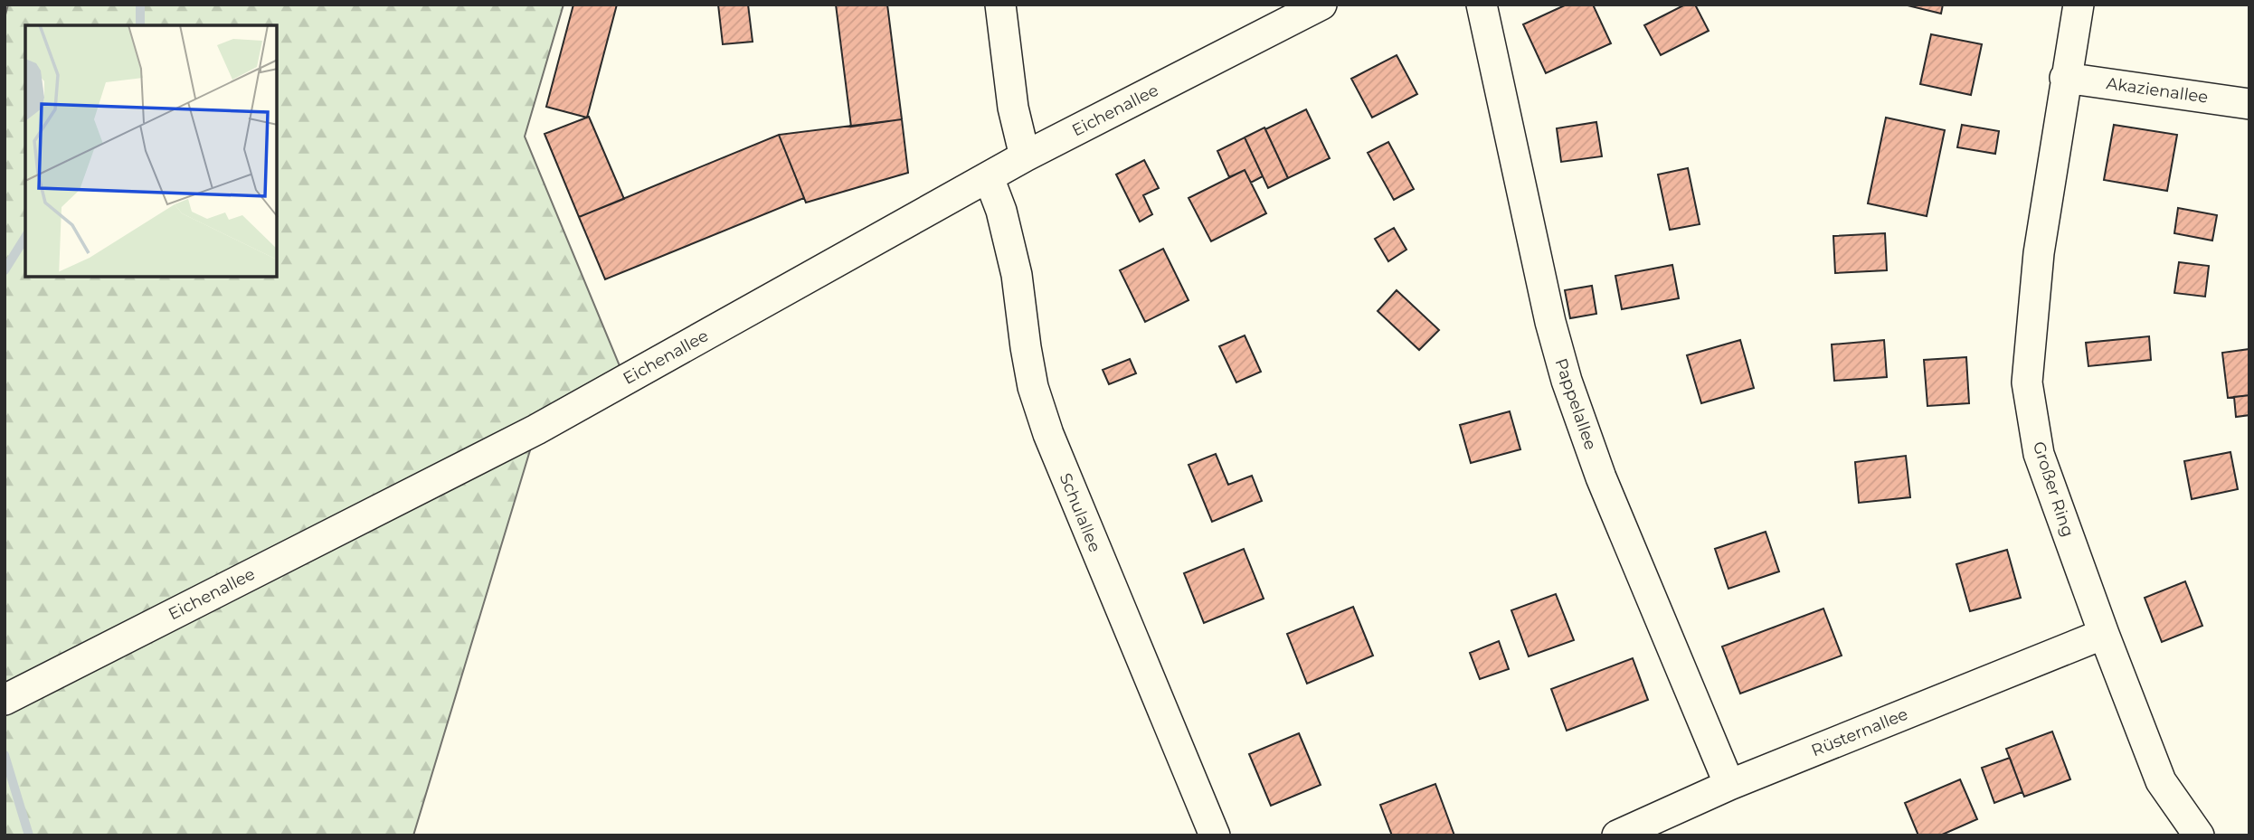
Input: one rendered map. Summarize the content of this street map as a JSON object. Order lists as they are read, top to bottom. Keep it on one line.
{"streets":{"street":["Akazienallee","Eichenallee","Pappelallee","Großer Ring","Schulallee","Rüsternallee"]},"crossings":[["Akazienallee","Großer Ring"],["Eichenallee","Schulallee"],["Pappelallee","Rüsternallee"],["Großer Ring","Rüsternallee"]]}
